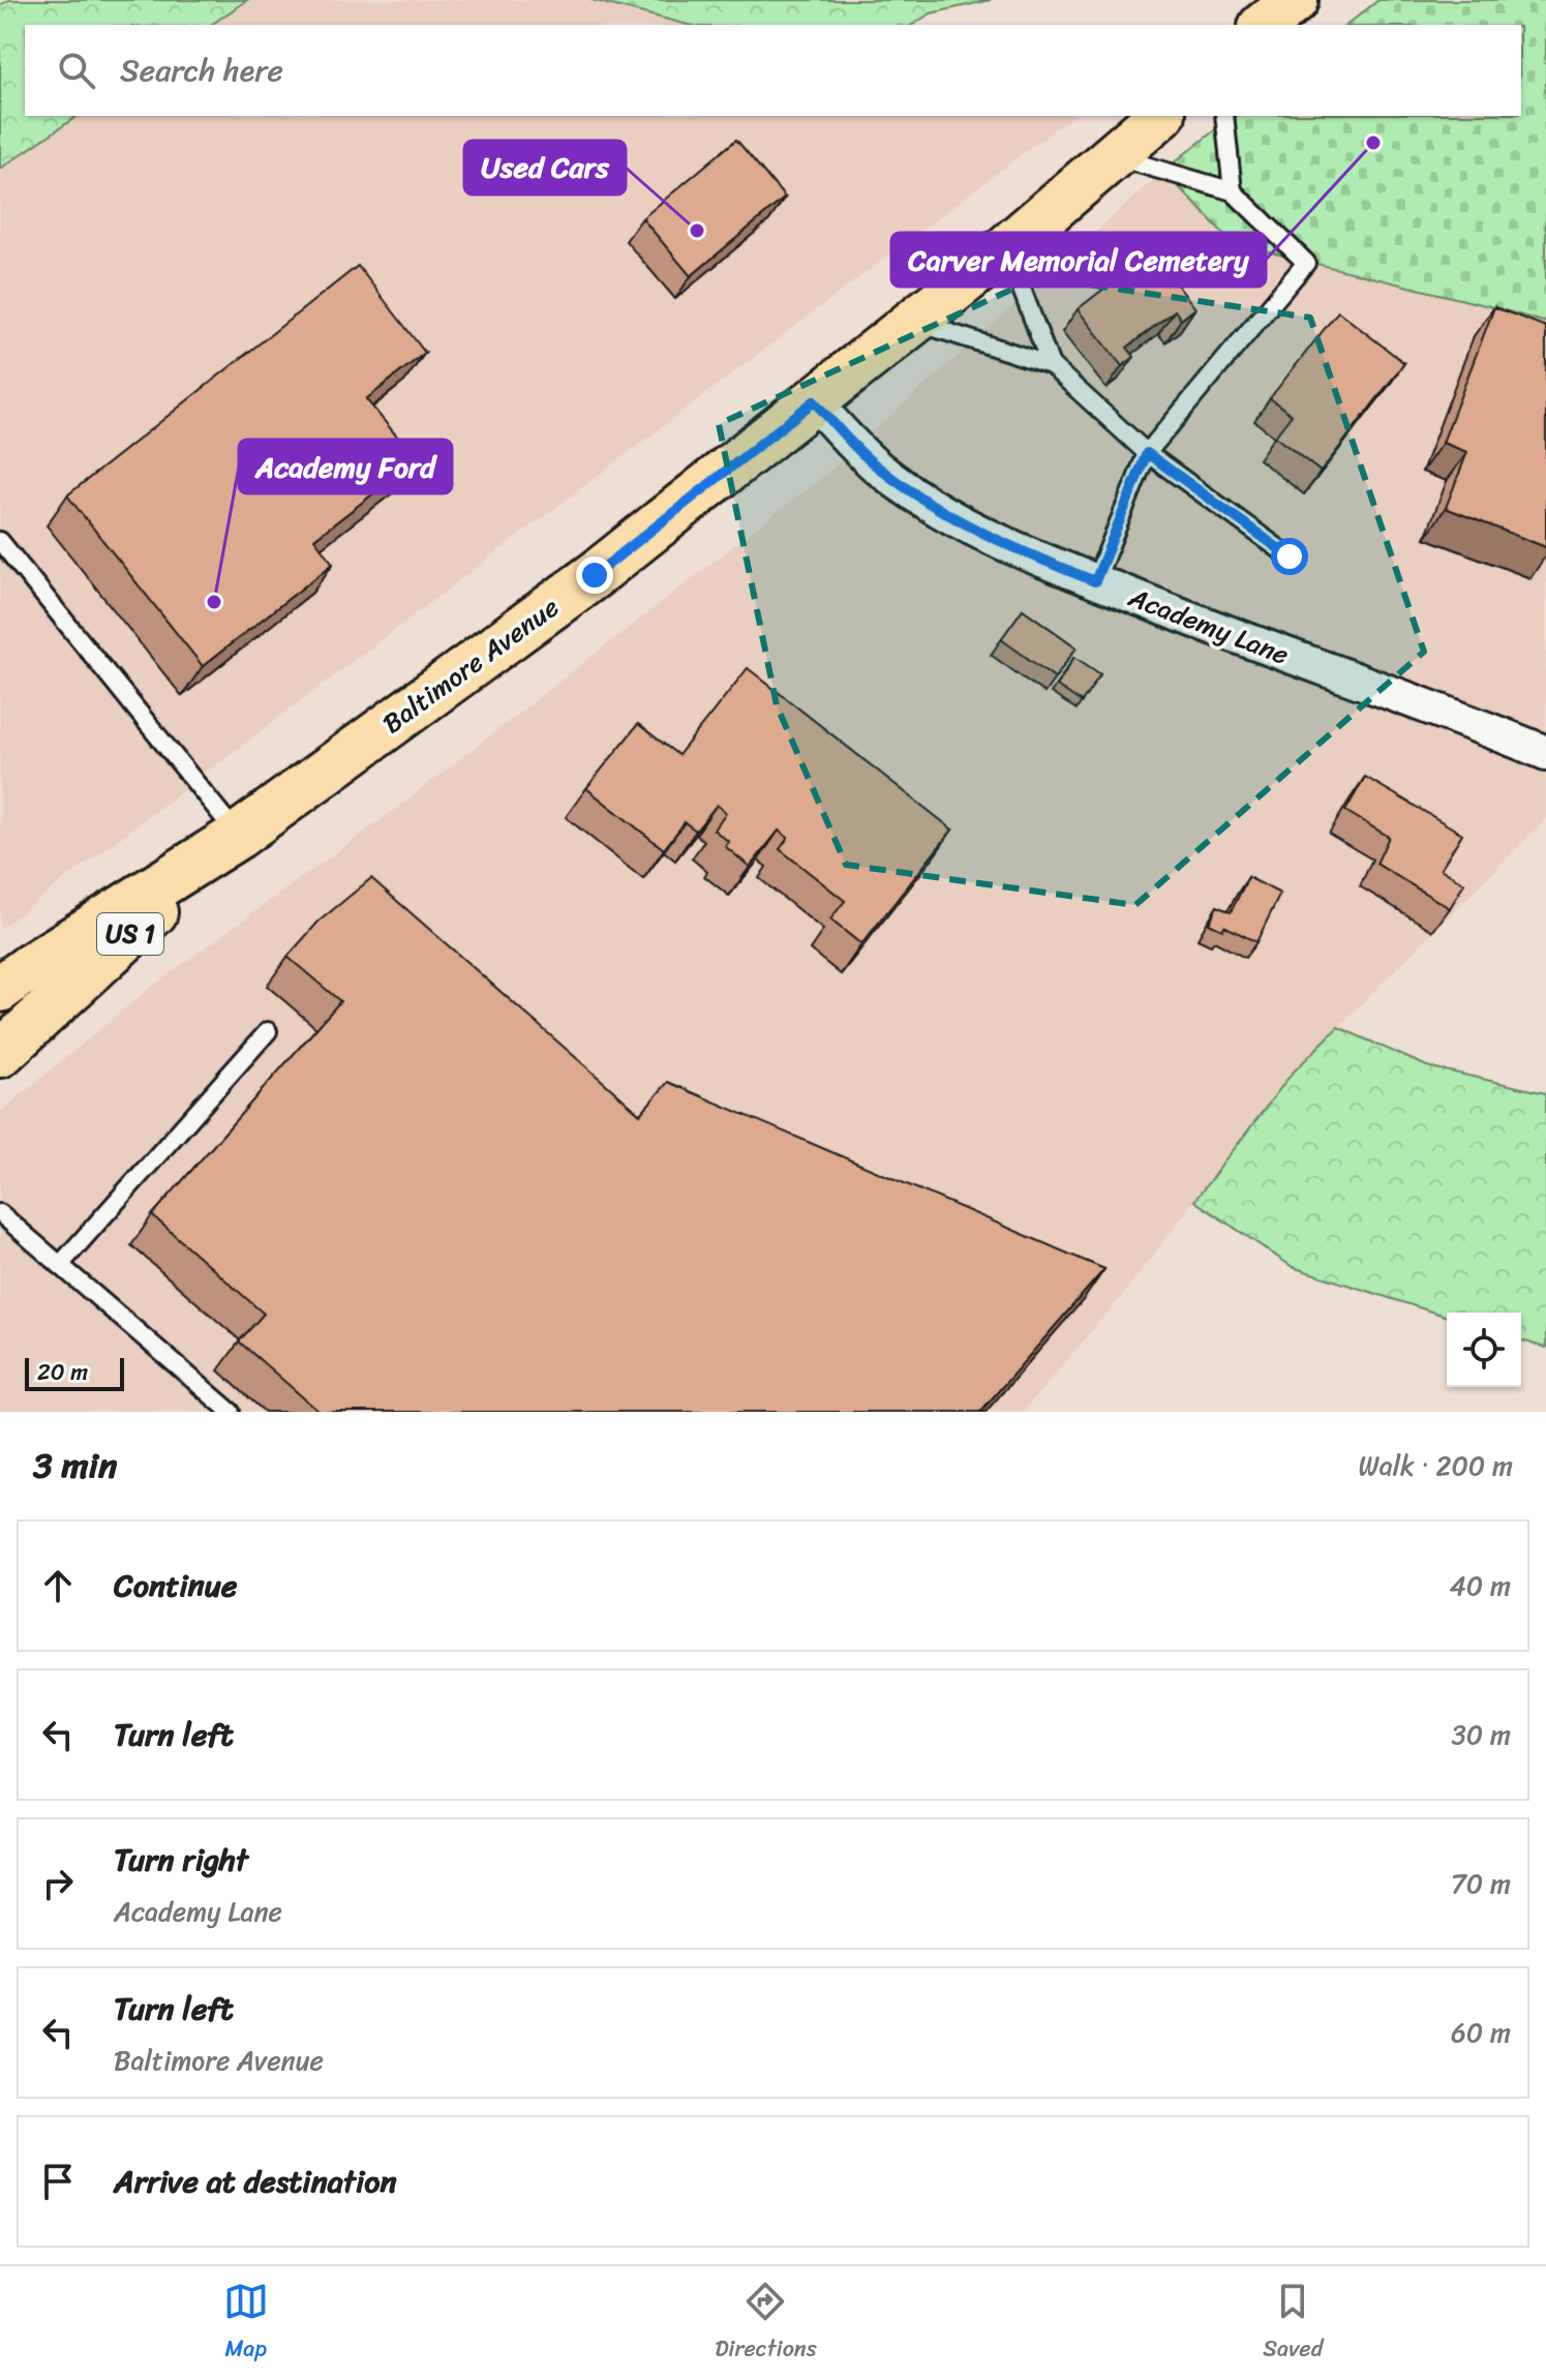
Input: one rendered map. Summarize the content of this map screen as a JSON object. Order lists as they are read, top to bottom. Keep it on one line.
{"streets":{"main road":["Baltimore Avenue","US 1"],"street":["Academy Lane"]},"crossings":[["Academy Lane","Baltimore Avenue"]],"places":["Carver Memorial Cemetery","Used Cars","Academy Ford"],"scale_bar":"20 m","page":{"search":"Search here","scale":"20 m","heading":["3 min","Walk · 200 m"],"list":[["Continue","40 m"],["Turn left","30 m"],["Turn right","Academy Lane","70 m"],["Turn left","Baltimore Avenue","60 m"],"Arrive at destination"],"nav":["Map","Directions","Saved"]}}
